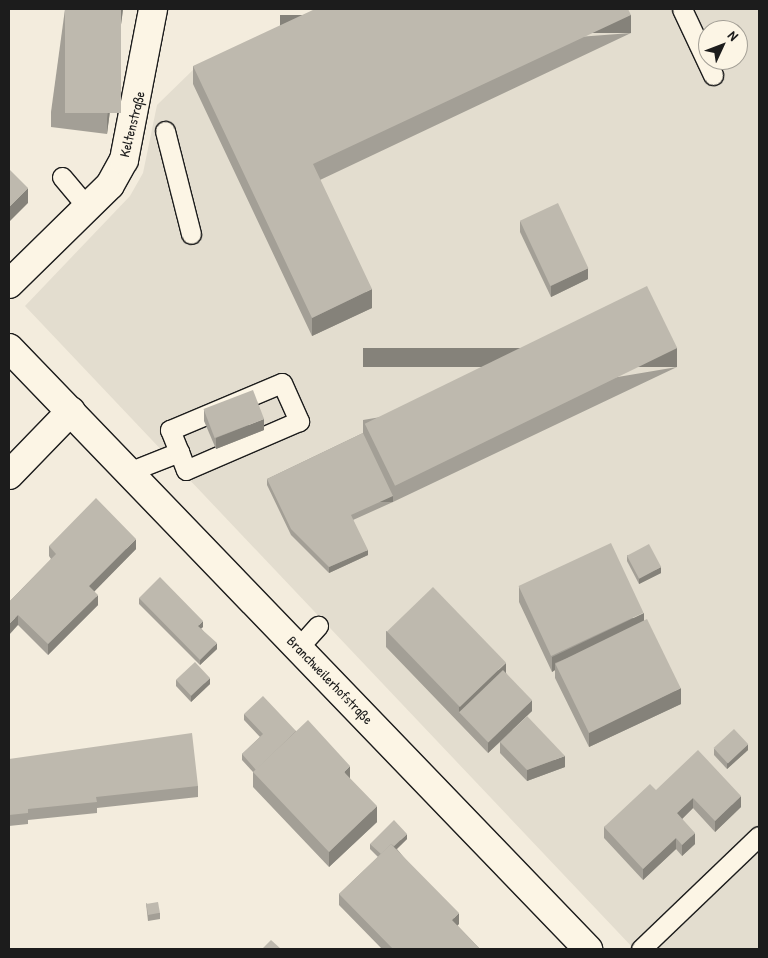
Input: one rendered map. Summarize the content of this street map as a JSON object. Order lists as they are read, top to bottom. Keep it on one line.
{"streets":{"street":["Keltenstraße","Branchweilerhofstraße"]},"north":"top right"}
